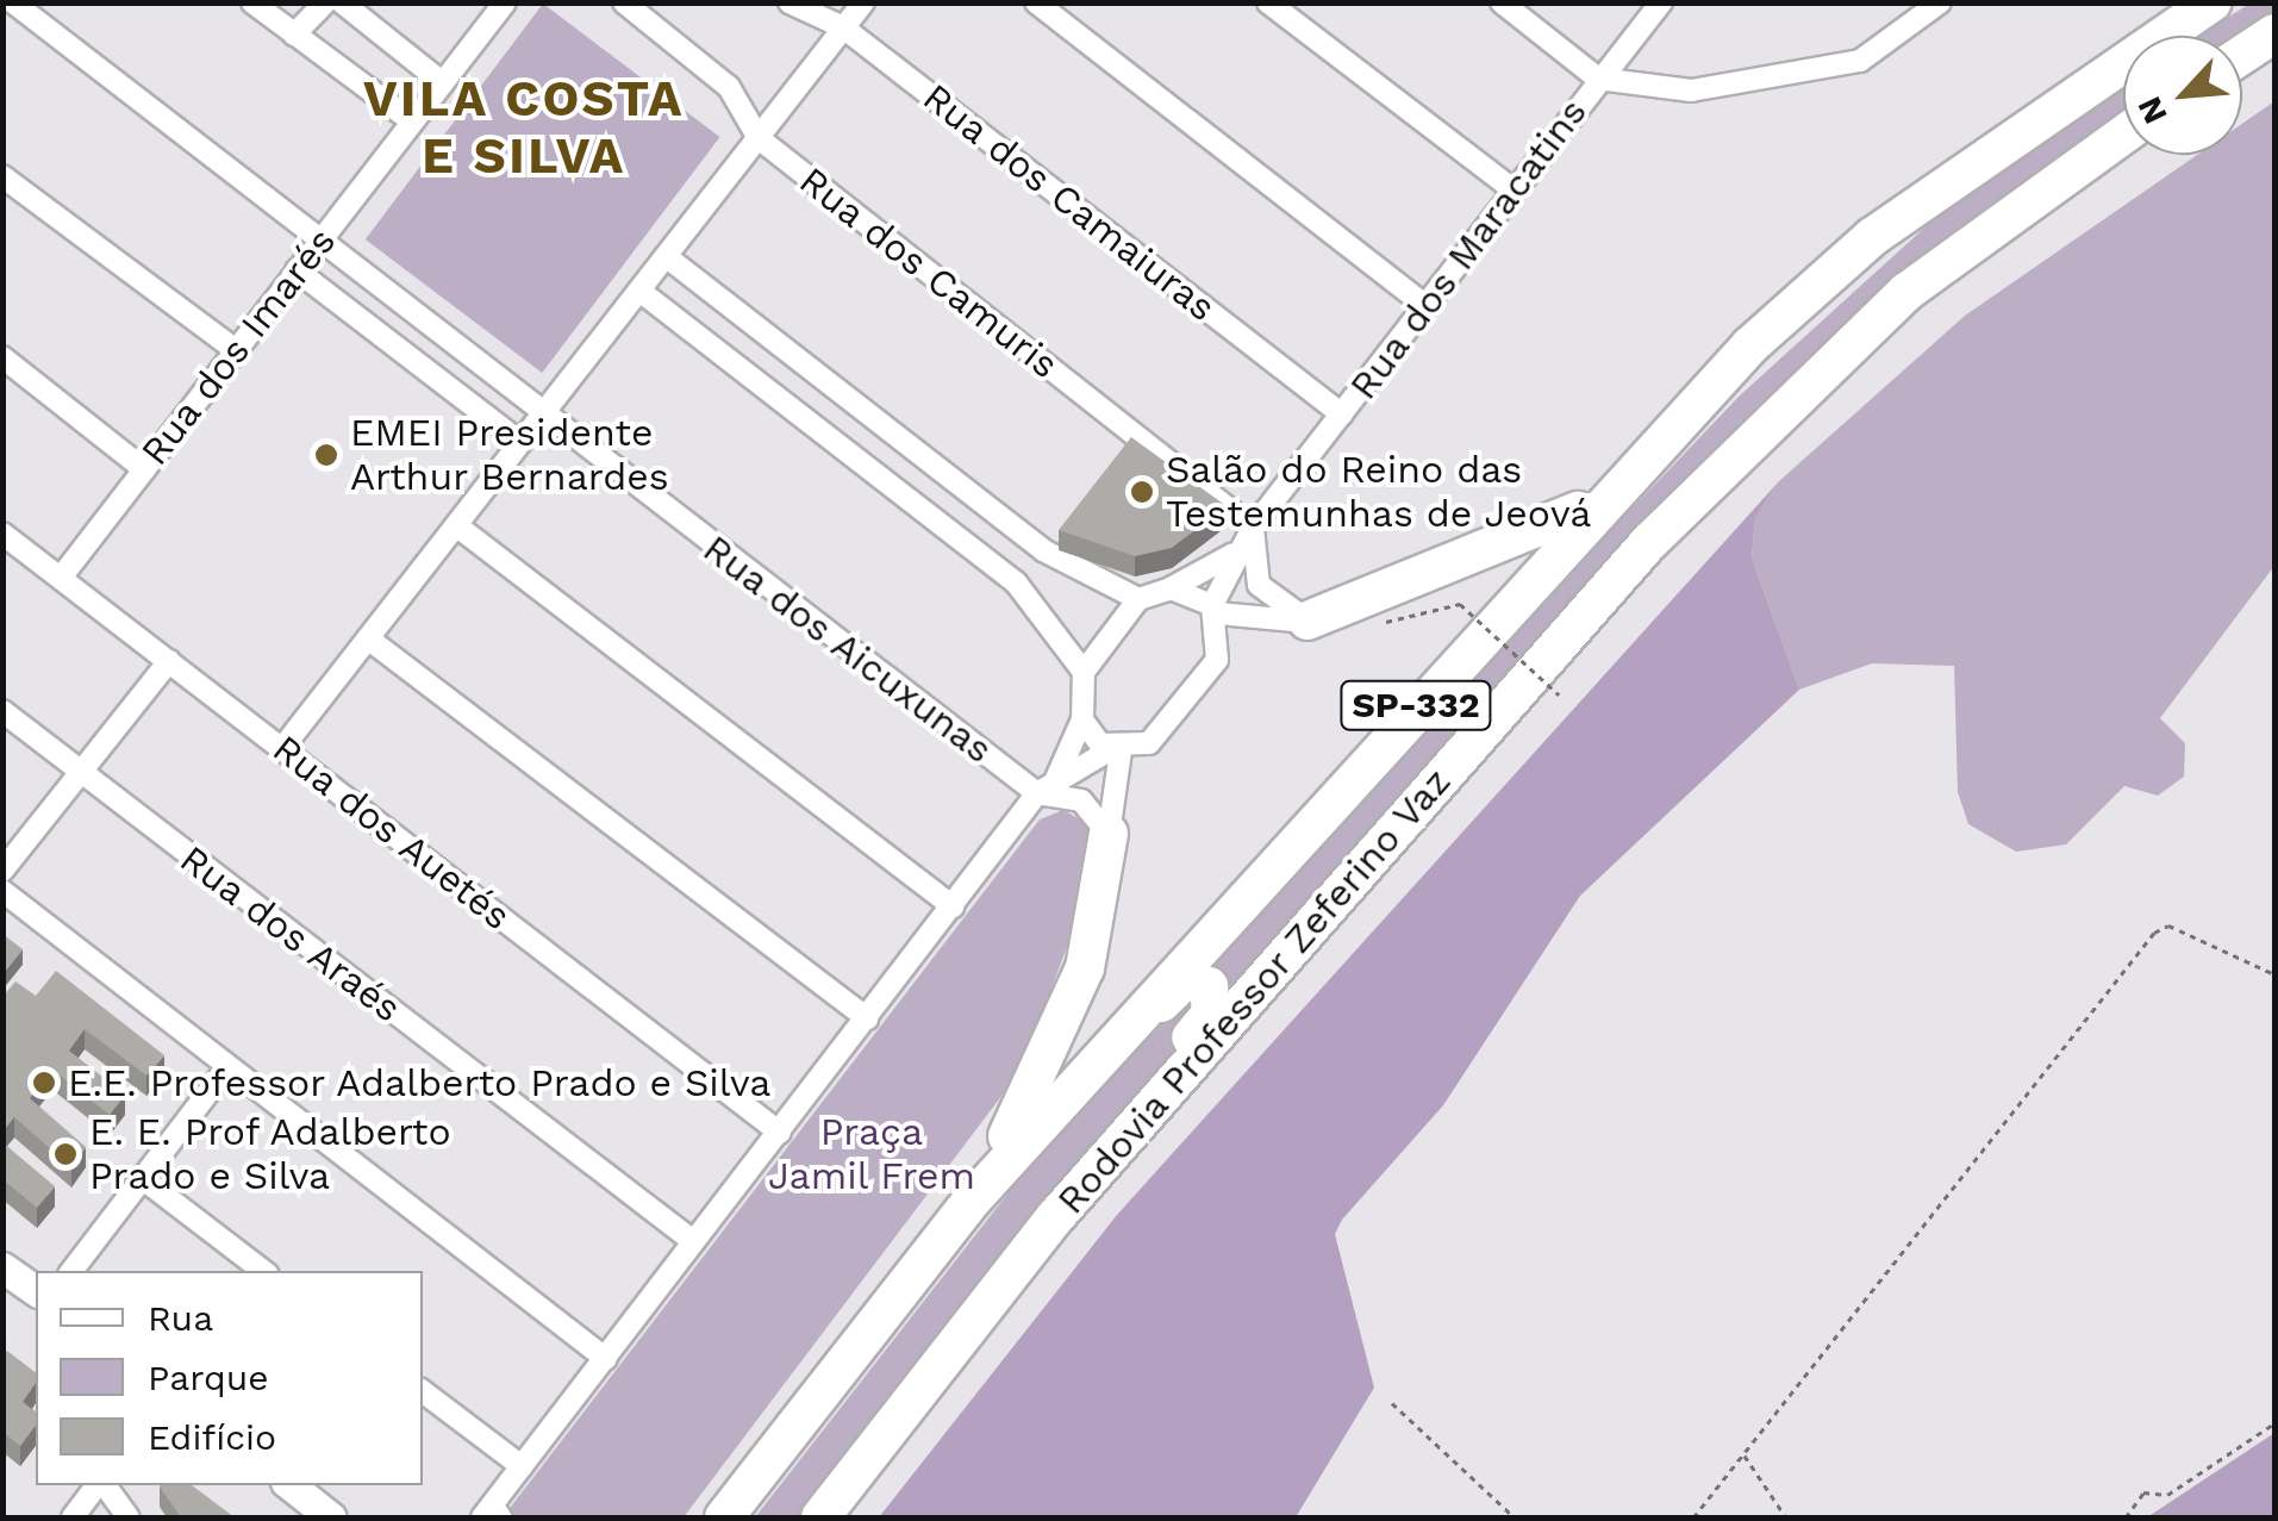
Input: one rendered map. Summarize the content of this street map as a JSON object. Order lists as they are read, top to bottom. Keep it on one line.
{"streets":{"highway":["SP-332","Rodovia Professor Zeferino Vaz"],"street":["Rua dos Camaiuras","Rua dos Maracatins","Rua dos Camuris","Rua dos Imarés","Rua dos Aicuxunas","Rua dos Auetés","Rua dos Araés"]},"crossings":[["Rua dos Camaiuras","Rua dos Maracatins"],["Rua dos Maracatins","Rua dos Camuris"],["Rua dos Imarés","Rua dos Aicuxunas"],["Rua dos Imarés","Rua dos Auetés"]],"districts":["VILA COSTA E SILVA"],"parks":["Praça Jamil Frem"],"places":["EMEI Presidente Arthur Bernardes","Salão do Reino das Testemunhas de Jeová","E.E. Professor Adalberto Prado e Silva","E. E. Prof Adalberto Prado e Silva"],"legend":["Rua","Parque","Edifício"],"north":"bottom left"}
